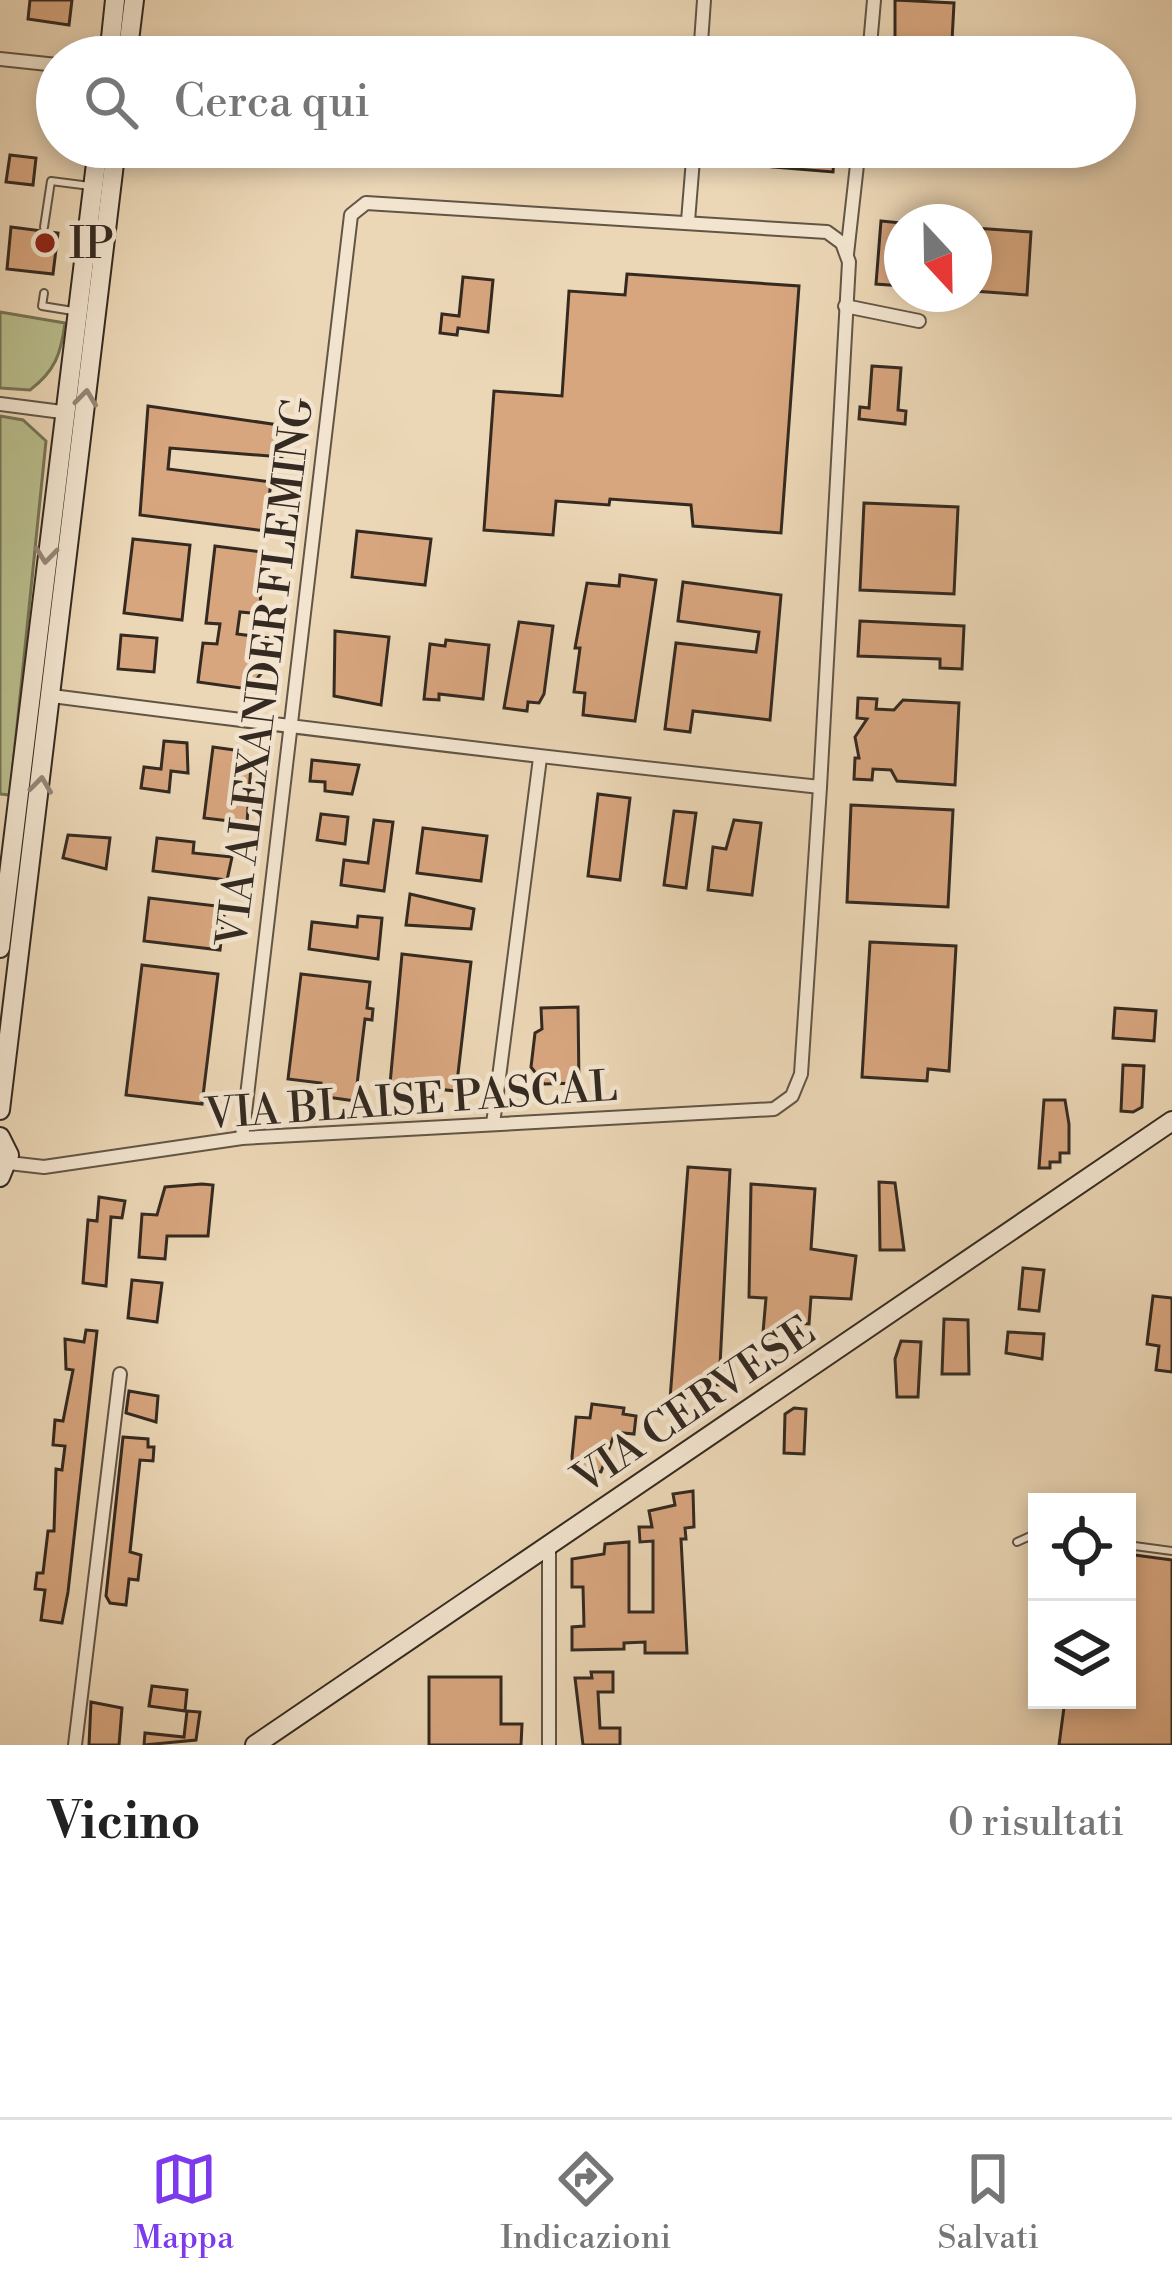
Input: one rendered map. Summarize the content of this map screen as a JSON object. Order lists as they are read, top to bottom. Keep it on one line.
{"streets":{"street":["VIA ALEXANDER FLEMING","VIA BLAISE PASCAL","VIA CERVESE"]},"crossings":[["VIA ALEXANDER FLEMING","VIA BLAISE PASCAL"]],"places":["IP"],"north":"bottom","page":{"search":"Cerca qui","heading":["Vicino","0 risultati"],"nav":["Mappa","Indicazioni","Salvati"]}}
